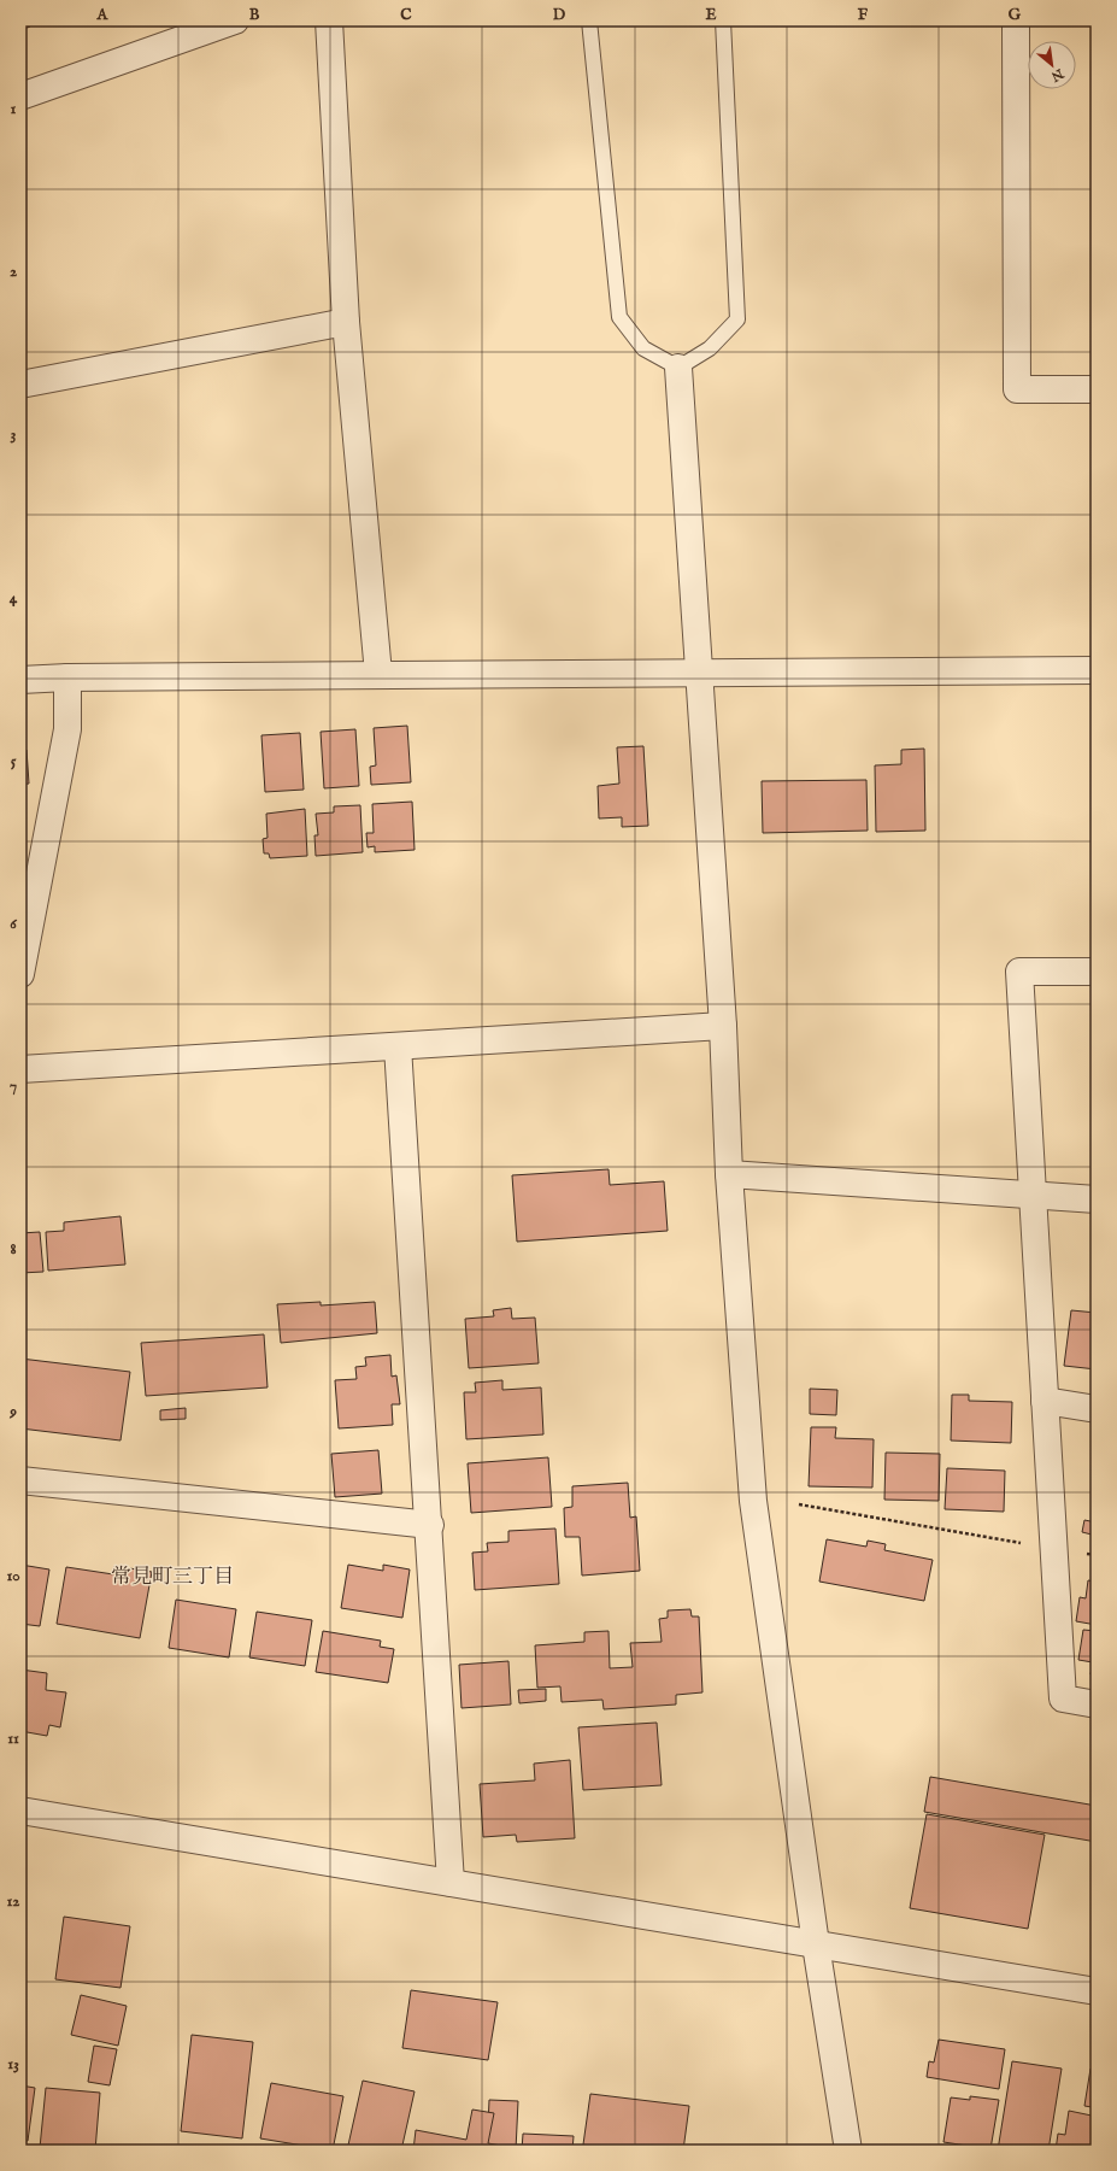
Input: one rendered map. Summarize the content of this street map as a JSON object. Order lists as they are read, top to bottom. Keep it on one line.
{"districts":["常見町三丁目"],"north":"bottom right","grid":{"columns":["A","B","C","D","E","F","G"],"rows":["1","2","3","4","5","6","7","8","9","10","11","12","13"]}}
